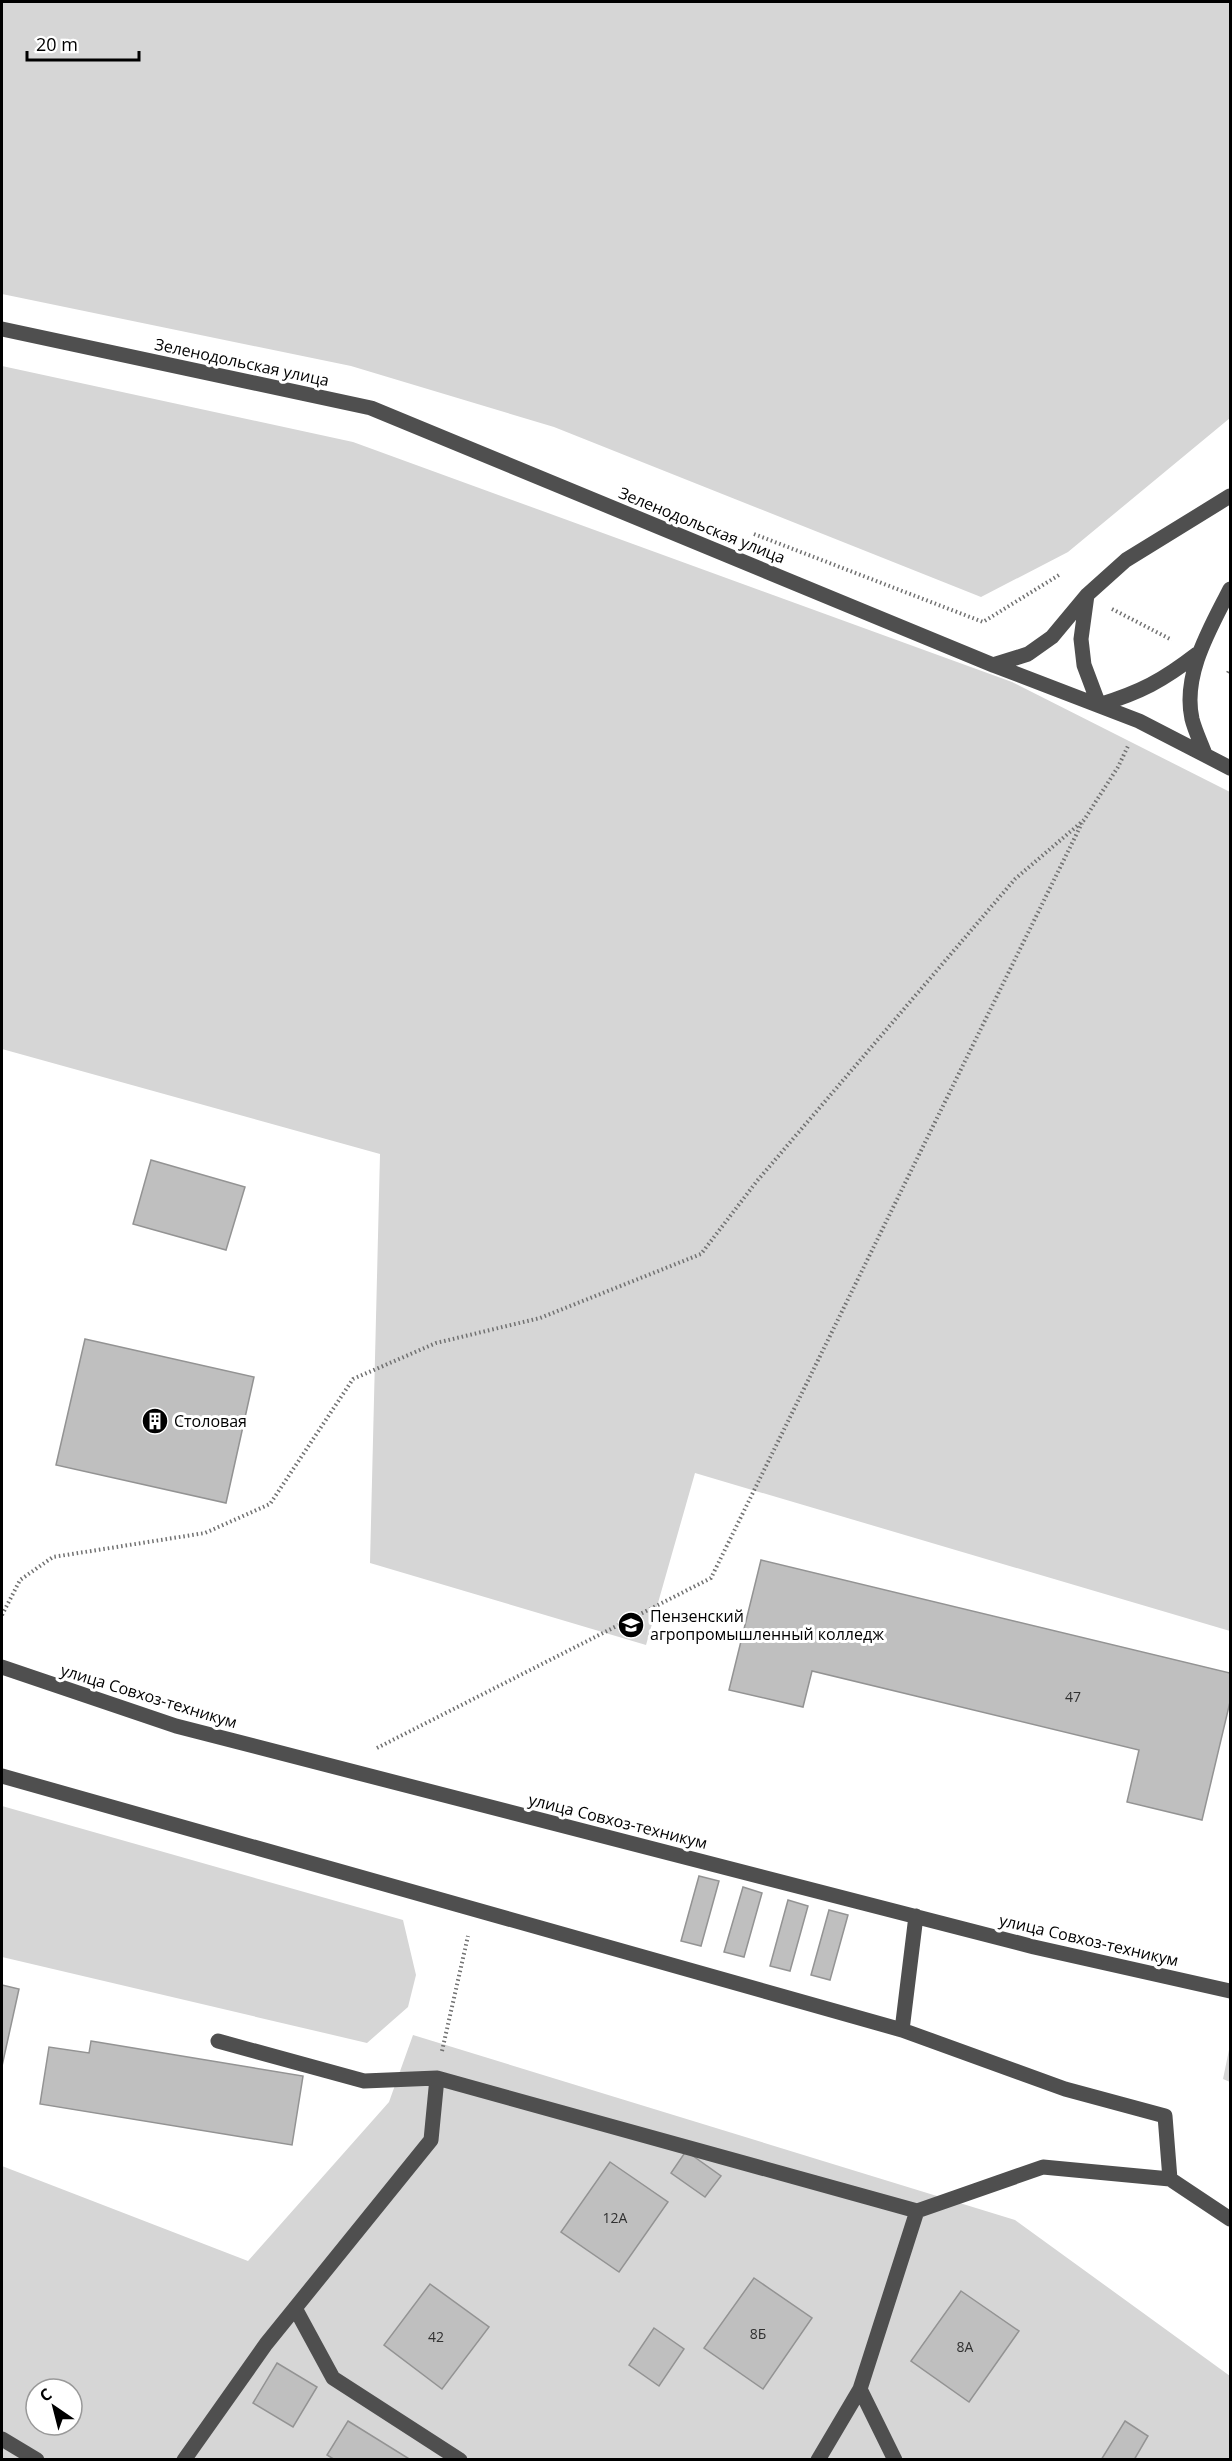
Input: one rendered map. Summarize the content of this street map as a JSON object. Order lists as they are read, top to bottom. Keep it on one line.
{"streets":{"street":["Зеленодольская улица","улица Совхоз-техникум"]},"places":{"building":["Столовая"],"school or university":["Пензенский агропромышленный колледж"]},"house_numbers":["47","12А","8Б","42","8А"],"scale_bar":"20 m","north":"top left"}
